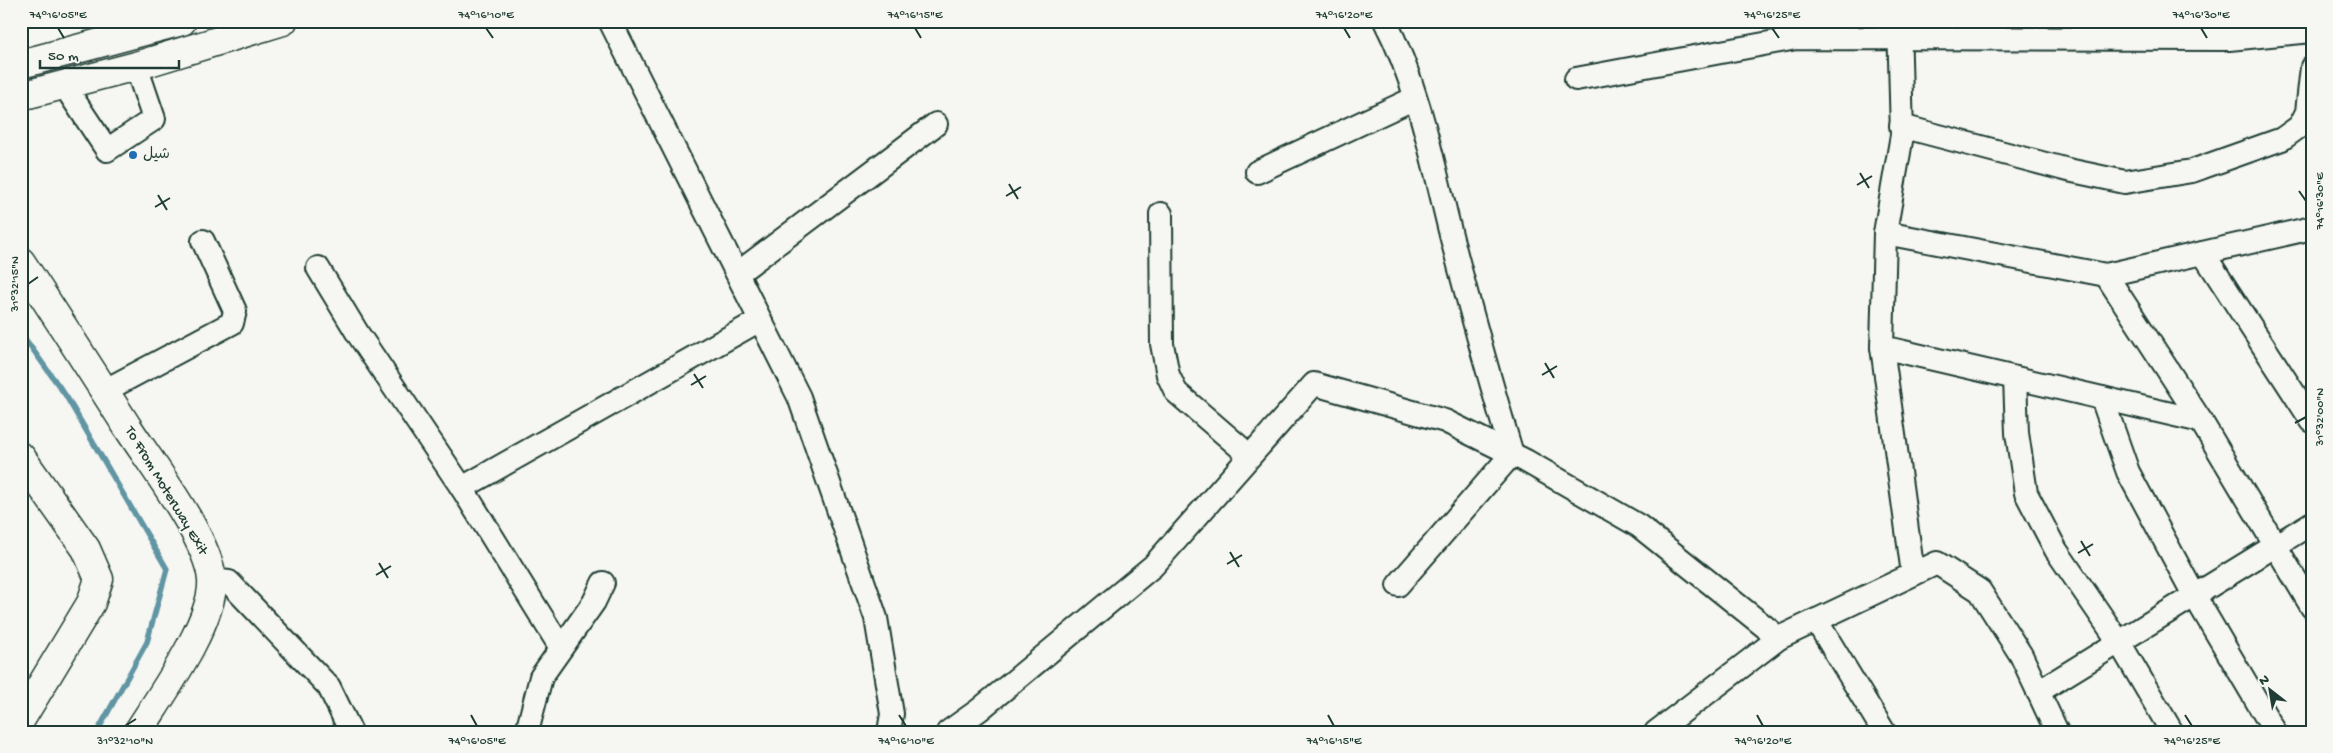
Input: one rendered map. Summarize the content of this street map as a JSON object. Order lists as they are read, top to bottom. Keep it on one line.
{"streets":{"main road":["To From Moterway Exit"]},"places":["شیل"],"scale_bar":"50 m","north":"top left","coordinates":["74°16'05\"E","74°16'10\"E","74°16'15\"E","74°16'20\"E","74°16'25\"E","74°16'30\"E","31°32'15\"N","31°32'00\"N","31°32'10\"N"]}
